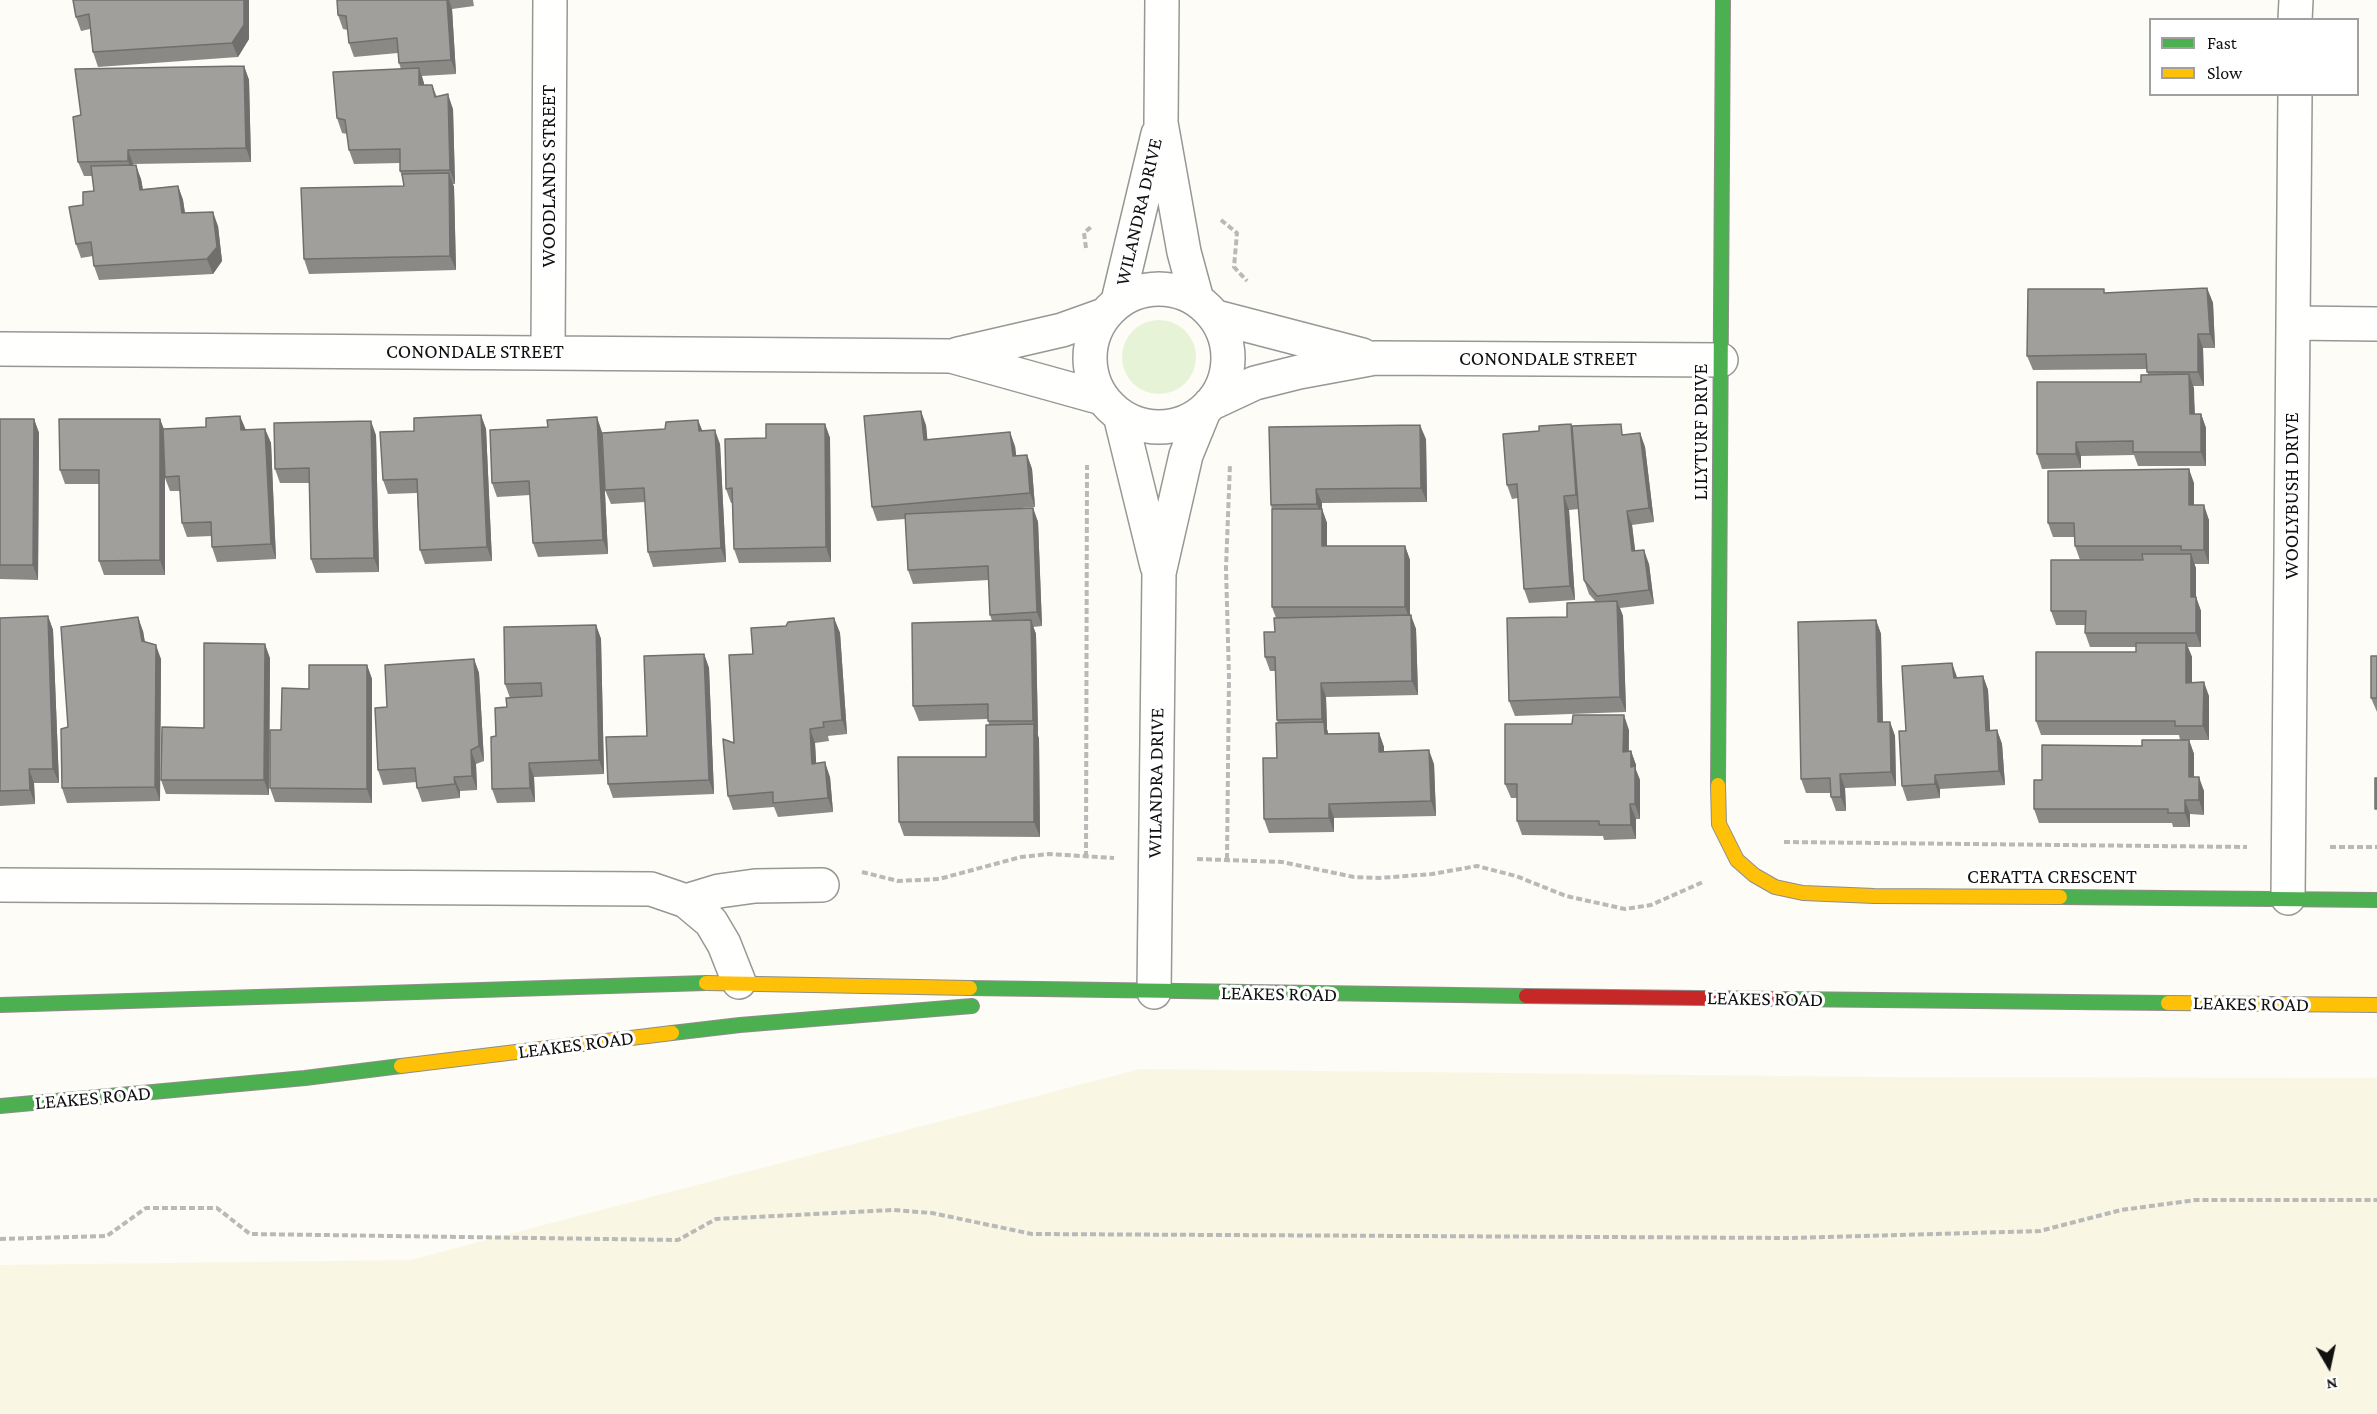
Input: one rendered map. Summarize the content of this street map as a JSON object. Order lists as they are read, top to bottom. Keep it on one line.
{"streets":{"main road":["LILYTURF DRIVE","CERATTA CRESCENT","LEAKES ROAD"],"street":["WOODLANDS STREET","WILANDRA DRIVE","CONONDALE STREET","WOOLYBUSH DRIVE"]},"crossings":[["WOODLANDS STREET","CONONDALE STREET"],["WILANDRA DRIVE","CONONDALE STREET"],["WILANDRA DRIVE","LEAKES ROAD"],["CONONDALE STREET","LILYTURF DRIVE"],["LILYTURF DRIVE","CERATTA CRESCENT"],["WOOLYBUSH DRIVE","CERATTA CRESCENT"]],"legend":["Fast","Slow"],"north":"bottom"}
